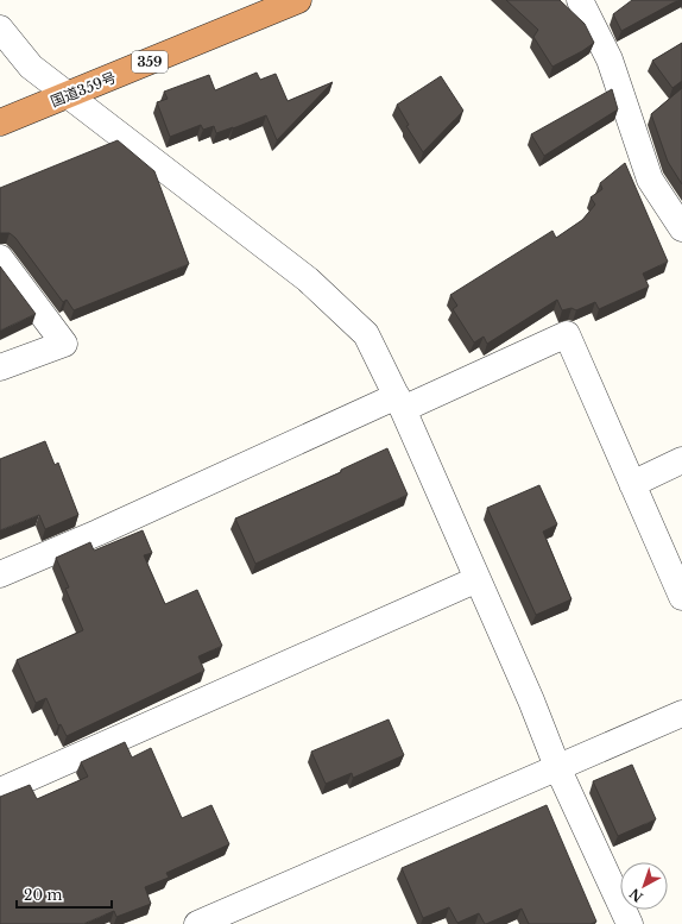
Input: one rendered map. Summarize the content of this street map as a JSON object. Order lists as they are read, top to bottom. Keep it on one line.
{"streets":{"highway":["359","国道359号"]},"scale_bar":"20 m","north":"bottom left"}
